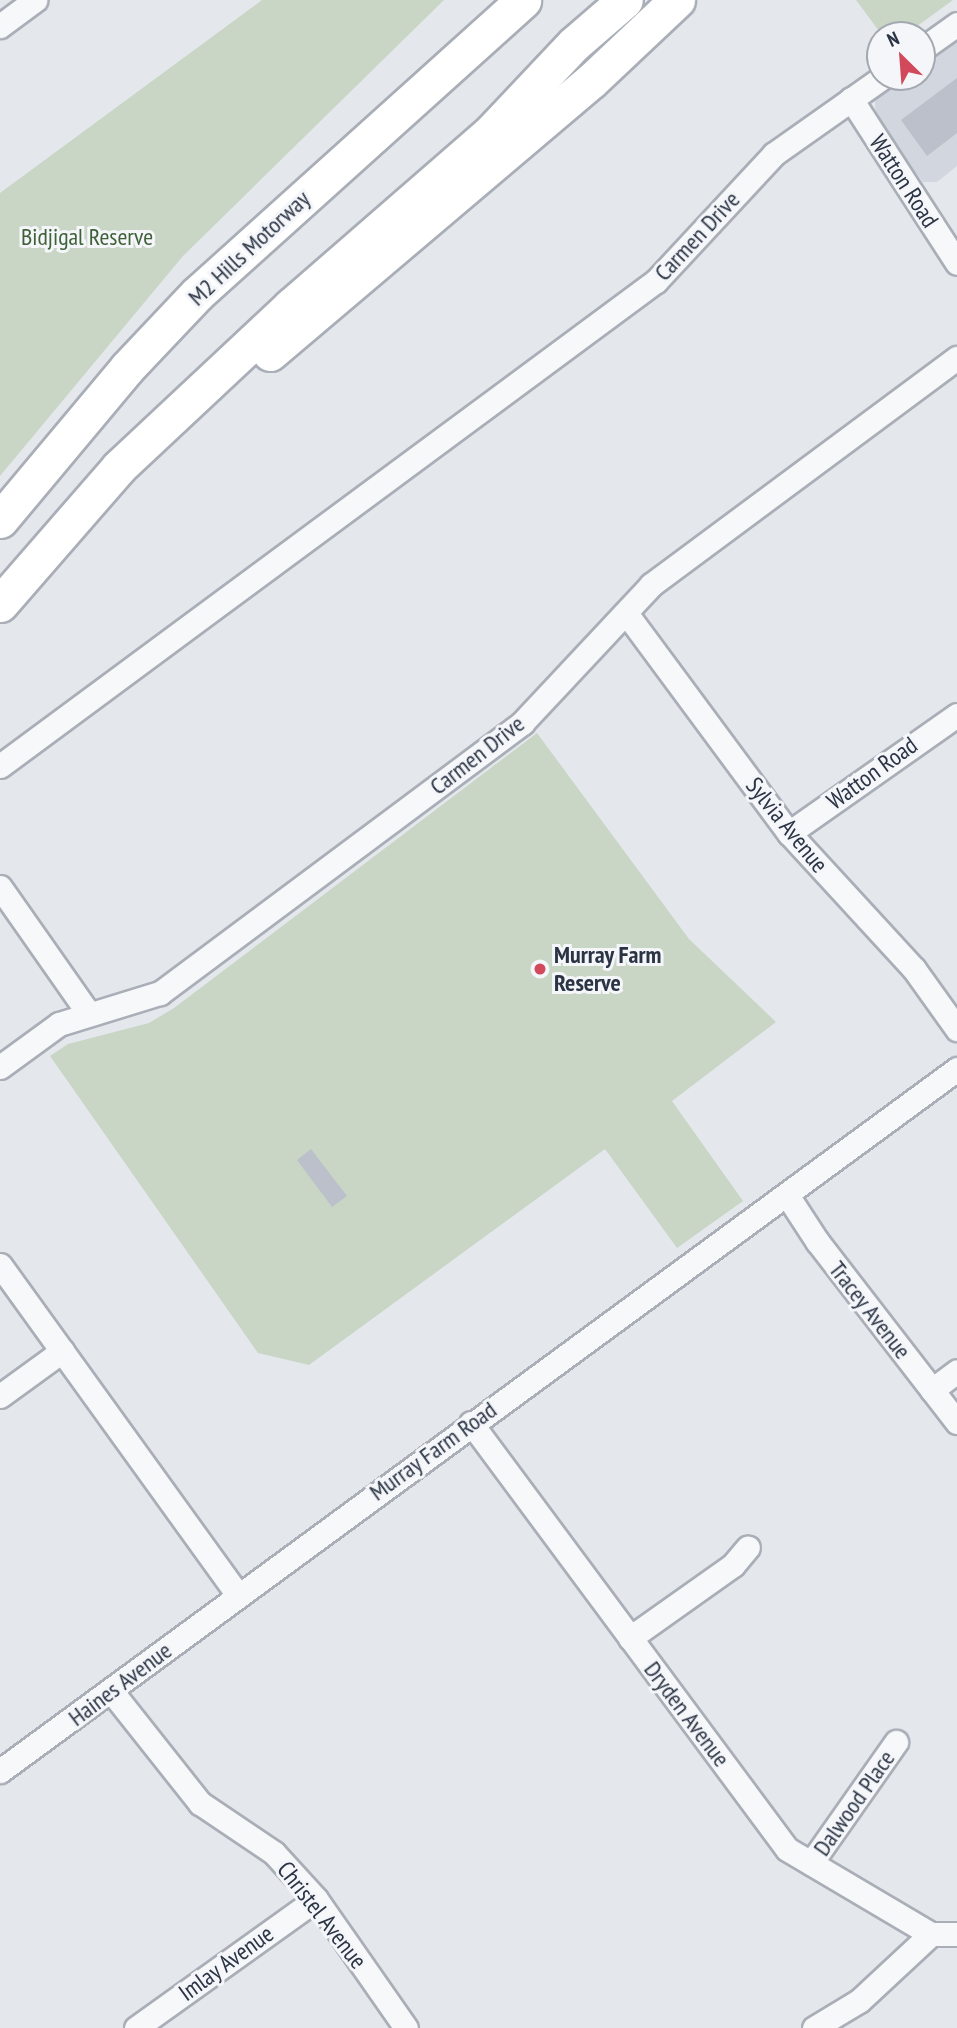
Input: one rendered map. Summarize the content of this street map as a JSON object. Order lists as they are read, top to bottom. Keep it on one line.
{"streets":{"highway":["M2 Hills Motorway"],"street":["Watton Road","Carmen Drive","Sylvia Avenue","Tracey Avenue","Murray Farm Road","Haines Avenue","Dryden Avenue","Dalwood Place","Christel Avenue","Imlay Avenue"]},"crossings":[["Watton Road","Carmen Drive"],["Watton Road","Sylvia Avenue"],["Carmen Drive","Sylvia Avenue"],["Tracey Avenue","Murray Farm Road"],["Murray Farm Road","Haines Avenue"],["Murray Farm Road","Dryden Avenue"],["Haines Avenue","Christel Avenue"],["Dryden Avenue","Dalwood Place"],["Christel Avenue","Imlay Avenue"]],"parks":["Bidjigal Reserve"],"places":["Murray Farm Reserve"],"north":"top left"}
